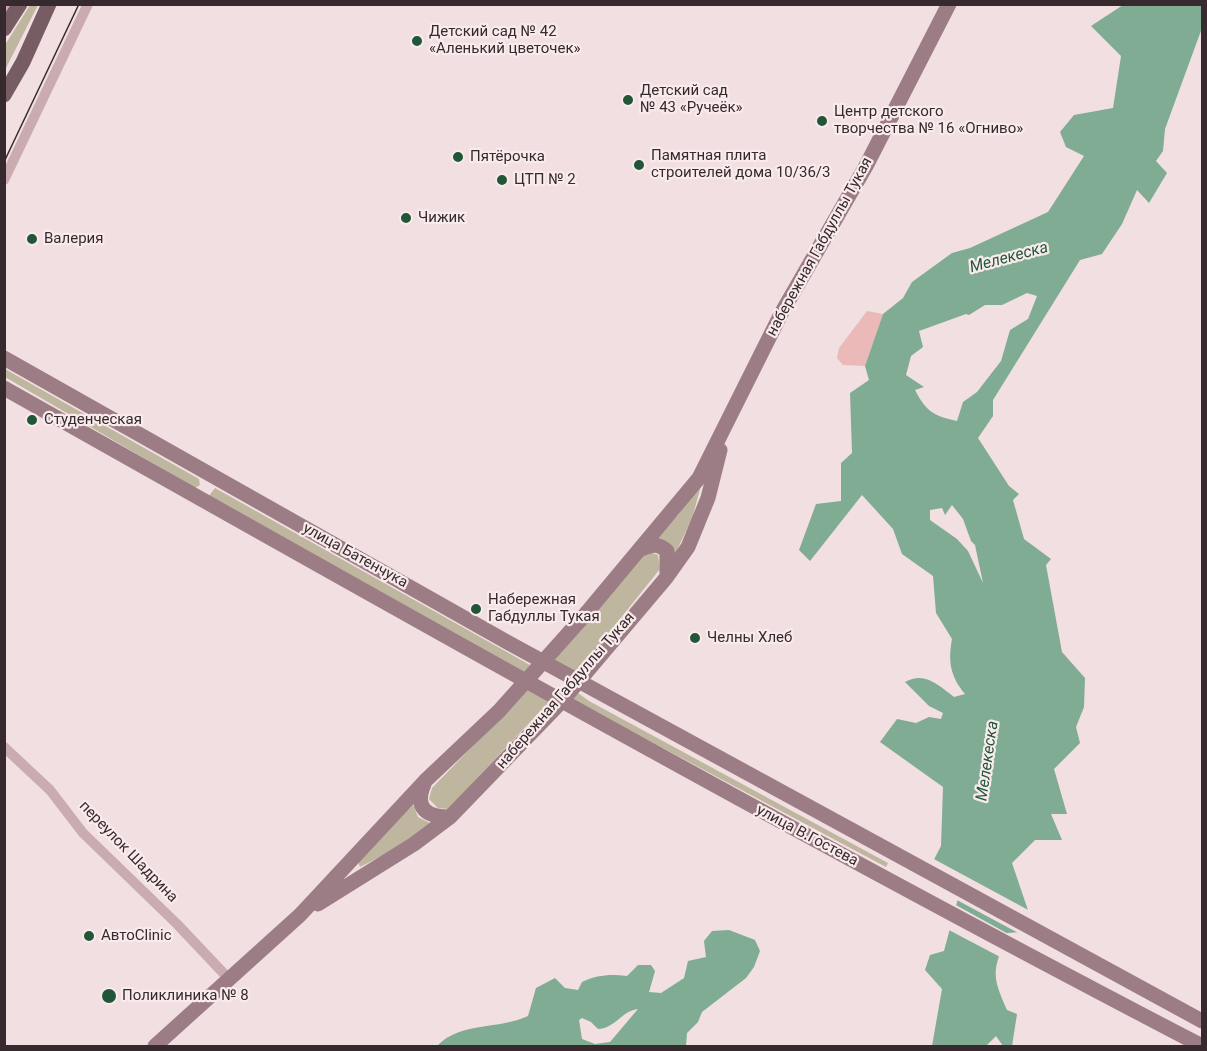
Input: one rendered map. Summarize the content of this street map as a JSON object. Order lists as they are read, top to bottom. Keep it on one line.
{"streets":{"main road":["набережная Габдуллы Тукая","улица Батенчука","улица В.Гостева"],"street":["переулок Шадрина"]},"crossings":[["набережная Габдуллы Тукая","улица Батенчука"],["набережная Габдуллы Тукая","переулок Шадрина"],["улица Батенчука","улица В.Гостева"]],"water":["Мелекеска"],"places":["Детский сад № 42 «Аленький цветочек»","Детский сад № 43 «Ручеёк»","Центр детского творчества № 16 «Огниво»","Пятёрочка","Памятная плита строителей дома 10/36/3","ЦТП № 2","Чижик","Валерия","Студенческая","Набережная Габдуллы Тукая","Челны Хлеб","АвтоClinic","Поликлиника № 8"]}
